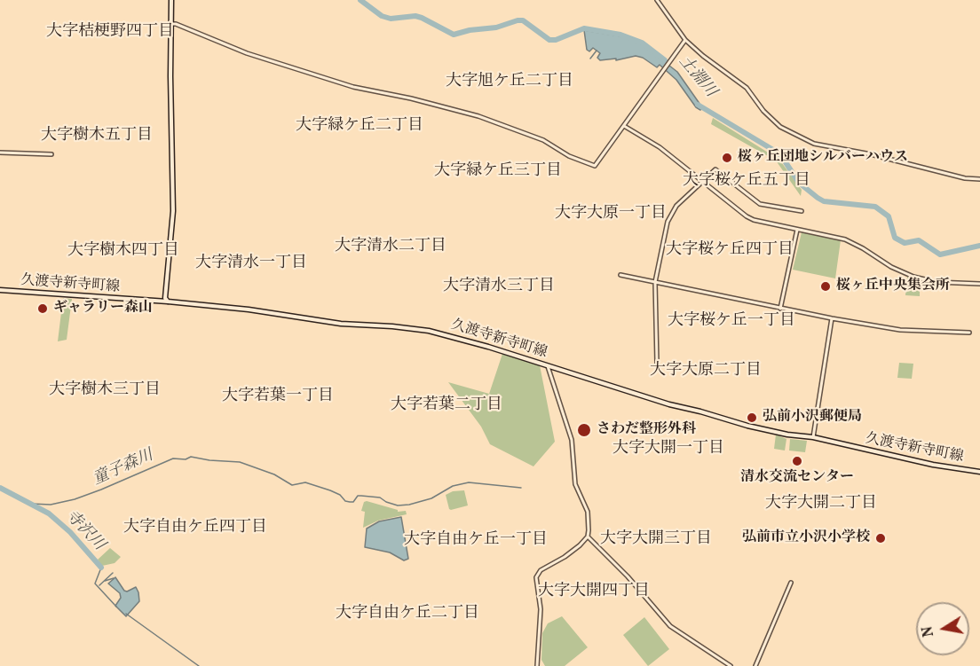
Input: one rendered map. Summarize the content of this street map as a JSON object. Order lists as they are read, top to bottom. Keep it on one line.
{"streets":{"main road":["久渡寺新寺町線"]},"districts":["大字桔梗野四丁目","大字旭ケ丘二丁目","大字緑ケ丘二丁目","大字樹木五丁目","大字緑ケ丘三丁目","大字桜ケ丘五丁目","大字大原一丁目","大字清水二丁目","大字桜ケ丘四丁目","大字樹木四丁目","大字清水一丁目","大字清水三丁目","大字桜ケ丘一丁目","大字大原二丁目","大字樹木三丁目","大字若葉一丁目","大字若葉二丁目","大字大開一丁目","大字大開二丁目","大字自由ケ丘四丁目","大字大開三丁目","大字自由ケ丘一丁目","大字大開四丁目","大字自由ケ丘二丁目"],"water":["土淵川","童子森川","寺沢川"],"places":["桜ヶ丘団地シルバーハウス","桜ヶ丘中央集会所","ギャラリー森山","弘前小沢郵便局","さわだ整形外科","清水交流センター","弘前市立小沢小学校"],"north":"left"}
